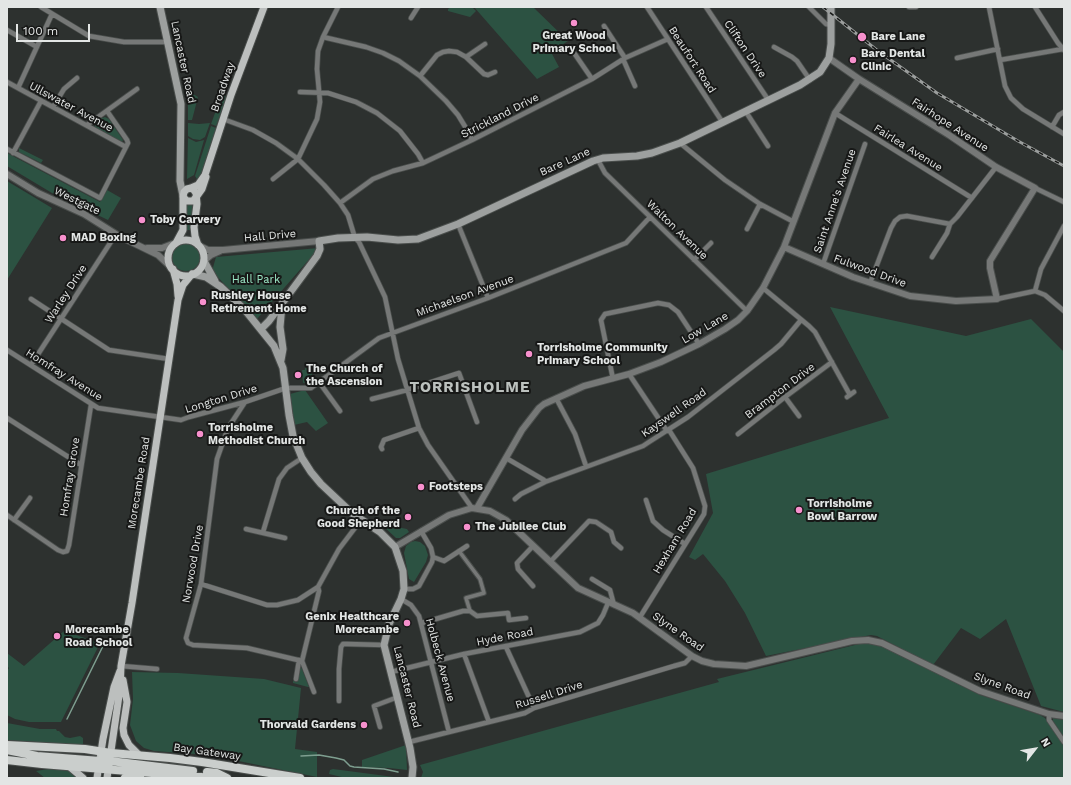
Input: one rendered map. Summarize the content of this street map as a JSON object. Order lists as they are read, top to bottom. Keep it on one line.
{"streets":{"highway":["Bay Gateway"],"main road":["Lancaster Road","Broadway","Bare Lane","Morecambe Road"],"street":["Clifton Drive","Beaufort Road","Ullswater Avenue","Strickland Drive","Fairhope Avenue","Fairlea Avenue","Westgate","Saint Anne's Avenue","Walton Avenue","Hall Drive","Fulwood Drive","Warley Drive","Michaelson Avenue","Low Lane","Homfray Avenue","Brampton Drive","Longton Drive","Kayswell Road","Homfray Grove","Hexham Road","Norwood Drive","Slyne Road","Hyde Road","Holbeck Avenue","Russell Drive"]},"crossings":[["Clifton Drive","Bare Lane"],["Beaufort Road","Strickland Drive"],["Beaufort Road","Bare Lane"],["Lancaster Road","Broadway"],["Lancaster Road","Westgate"],["Lancaster Road","Hall Drive"],["Lancaster Road","Michaelson Avenue"],["Lancaster Road","Longton Drive"],["Lancaster Road","Morecambe Road"],["Lancaster Road","Hyde Road"],["Lancaster Road","Holbeck Avenue"],["Lancaster Road","Russell Drive"],["Fairhope Avenue","Bare Lane"],["Fairhope Avenue","Low Lane"],["Fairlea Avenue","Low Lane"],["Bare Lane","Walton Avenue"],["Bare Lane","Hall Drive"],["Westgate","Hall Drive"],["Westgate","Warley Drive"],["Westgate","Morecambe Road"],["Saint Anne's Avenue","Fulwood Drive"],["Walton Avenue","Michaelson Avenue"],["Walton Avenue","Low Lane"],["Hall Drive","Morecambe Road"],["Fulwood Drive","Low Lane"],["Warley Drive","Homfray Avenue"],["Michaelson Avenue","Longton Drive"],["Low Lane","Hexham Road"],["Low Lane","Slyne Road"],["Homfray Avenue","Longton Drive"],["Homfray Avenue","Homfray Grove"],["Homfray Avenue","Morecambe Road"],["Longton Drive","Morecambe Road"],["Longton Drive","Norwood Drive"],["Kayswell Road","Hexham Road"],["Morecambe Road","Bay Gateway"],["Hexham Road","Slyne Road"],["Slyne Road","Hyde Road"],["Slyne Road","Russell Drive"],["Hyde Road","Holbeck Avenue"],["Holbeck Avenue","Russell Drive"]],"districts":["TORRISHOLME"],"parks":["Hall Park"],"places":["Great Wood Primary School","Bare Lane","Bare Dental Clinic","Toby Carvery","MAD Boxing","Rushley House Retirement Home","Torrisholme Community Primary School","The Church of the Ascension","Torrisholme Methodist Church","Footsteps","Torrisholme Bowl Barrow","Church of the Good Shepherd","The Jubilee Club","Genix Healthcare Morecambe","Morecambe Road School","Thorvald Gardens"],"scale_bar":"100 m","north":"top right"}
